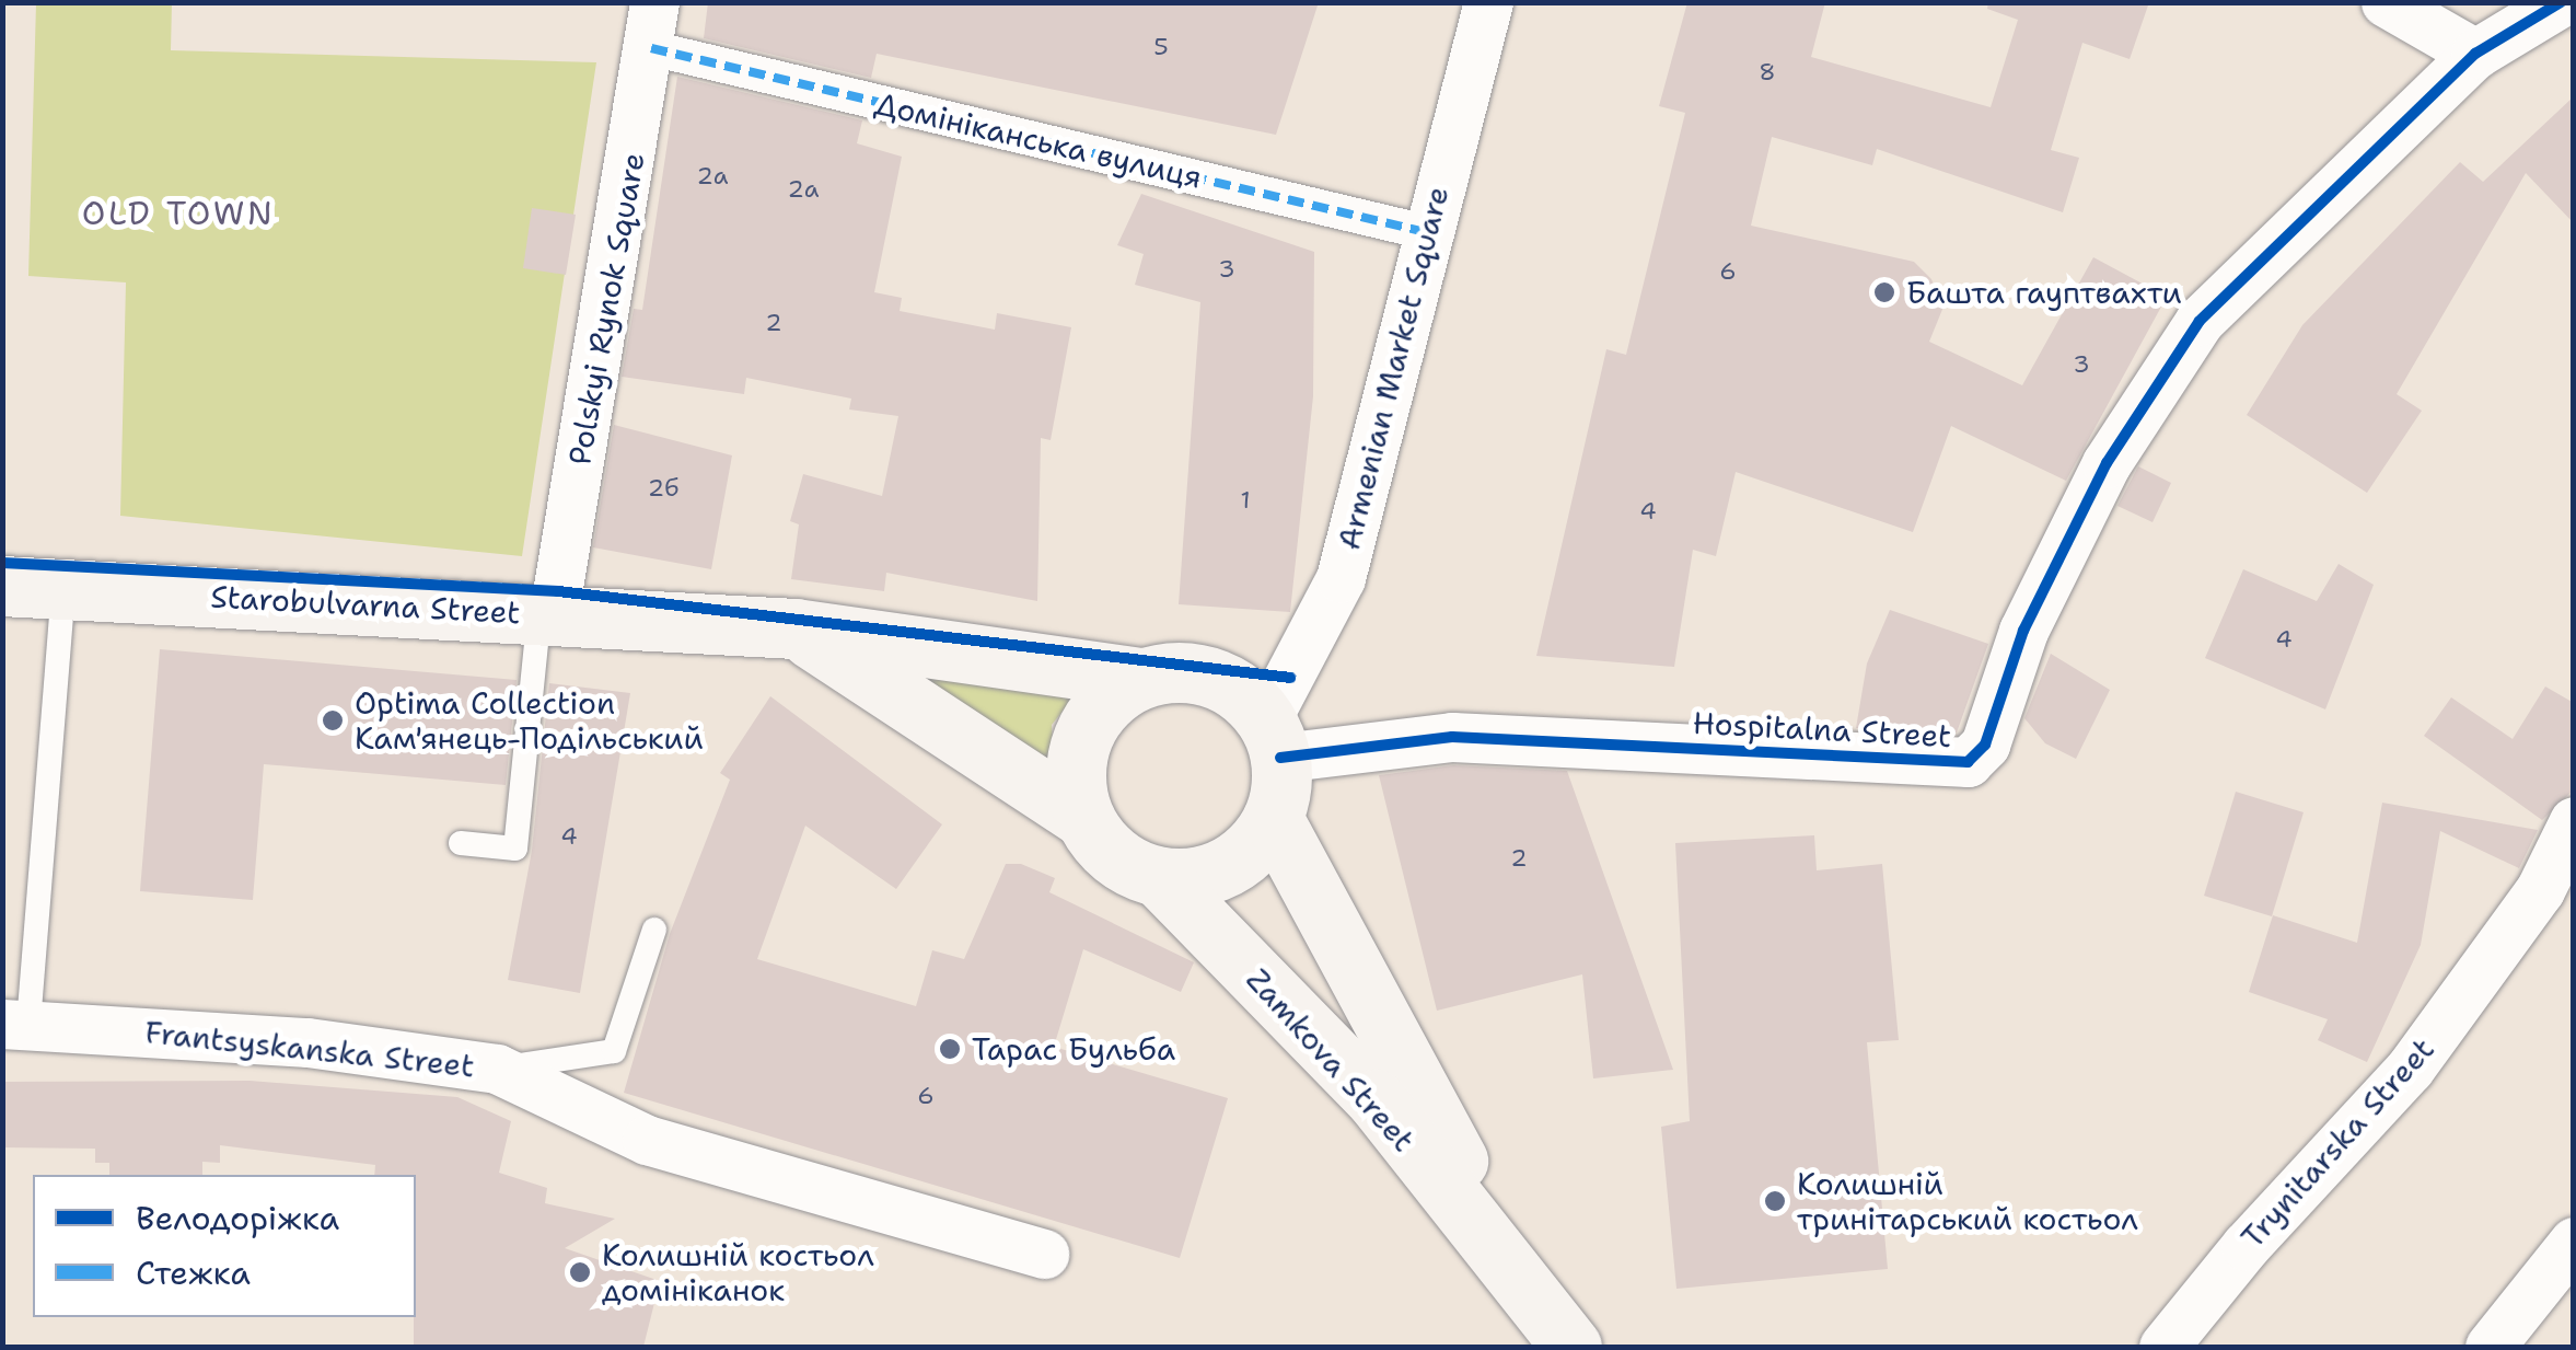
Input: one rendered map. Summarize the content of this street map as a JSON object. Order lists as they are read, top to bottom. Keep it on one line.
{"streets":{"main road":["Starobulvarna Street","Zamkova Street"],"street":["Домініканська вулиця","Polskyi Rynok Square","Armenian Market Square","Hospitalna Street","Frantsyskanska Street","Trynitarska Street"]},"crossings":[["Домініканська вулиця","Polskyi Rynok Square"],["Домініканська вулиця","Armenian Market Square"],["Polskyi Rynok Square","Starobulvarna Street"],["Armenian Market Square","Starobulvarna Street"],["Armenian Market Square","Hospitalna Street"],["Armenian Market Square","Zamkova Street"],["Starobulvarna Street","Hospitalna Street"],["Starobulvarna Street","Zamkova Street"],["Hospitalna Street","Zamkova Street"]],"districts":["OLD TOWN"],"places":["Башта гауптвахти","Optima Collection Кам'янець-Подільський","Тарас Бульба","Колишній тринітарський костьол","Колишній костьол домініканок"],"house_numbers":["5","8","2а","2а","3","6","2","3","2б","1","4","4","4","2","6"],"legend":["Велодоріжка","Стежка"]}
